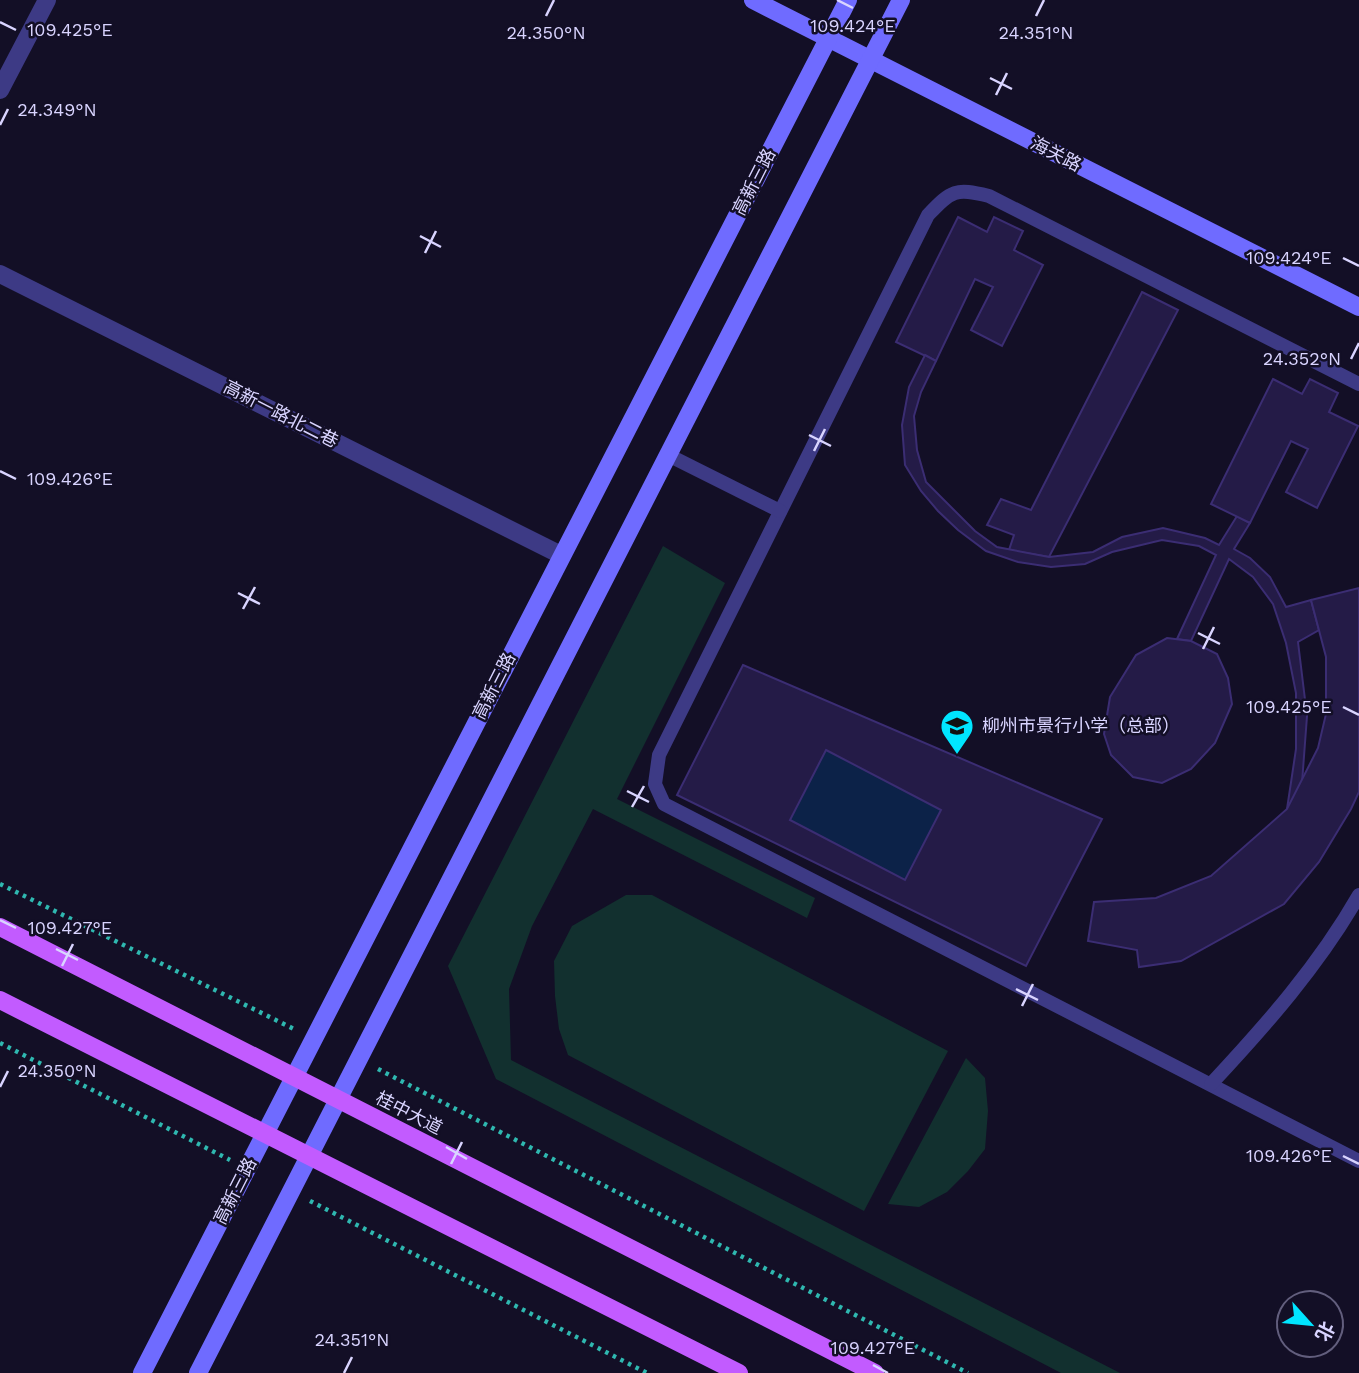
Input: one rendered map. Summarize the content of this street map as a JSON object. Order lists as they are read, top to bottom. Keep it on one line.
{"streets":{"main road":["海关路","高新三路","桂中大道"],"street":["高新一路北二巷"]},"crossings":[["海关路","高新三路"],["高新三路","高新一路北二巷"],["高新三路","桂中大道"]],"places":{"school or university":["柳州市景行小学（总部）"]},"north":"bottom right","coordinates":["109.424°E","109.425°E","24.350°N","24.351°N","24.349°N","24.352°N","109.426°E","109.427°E"]}
